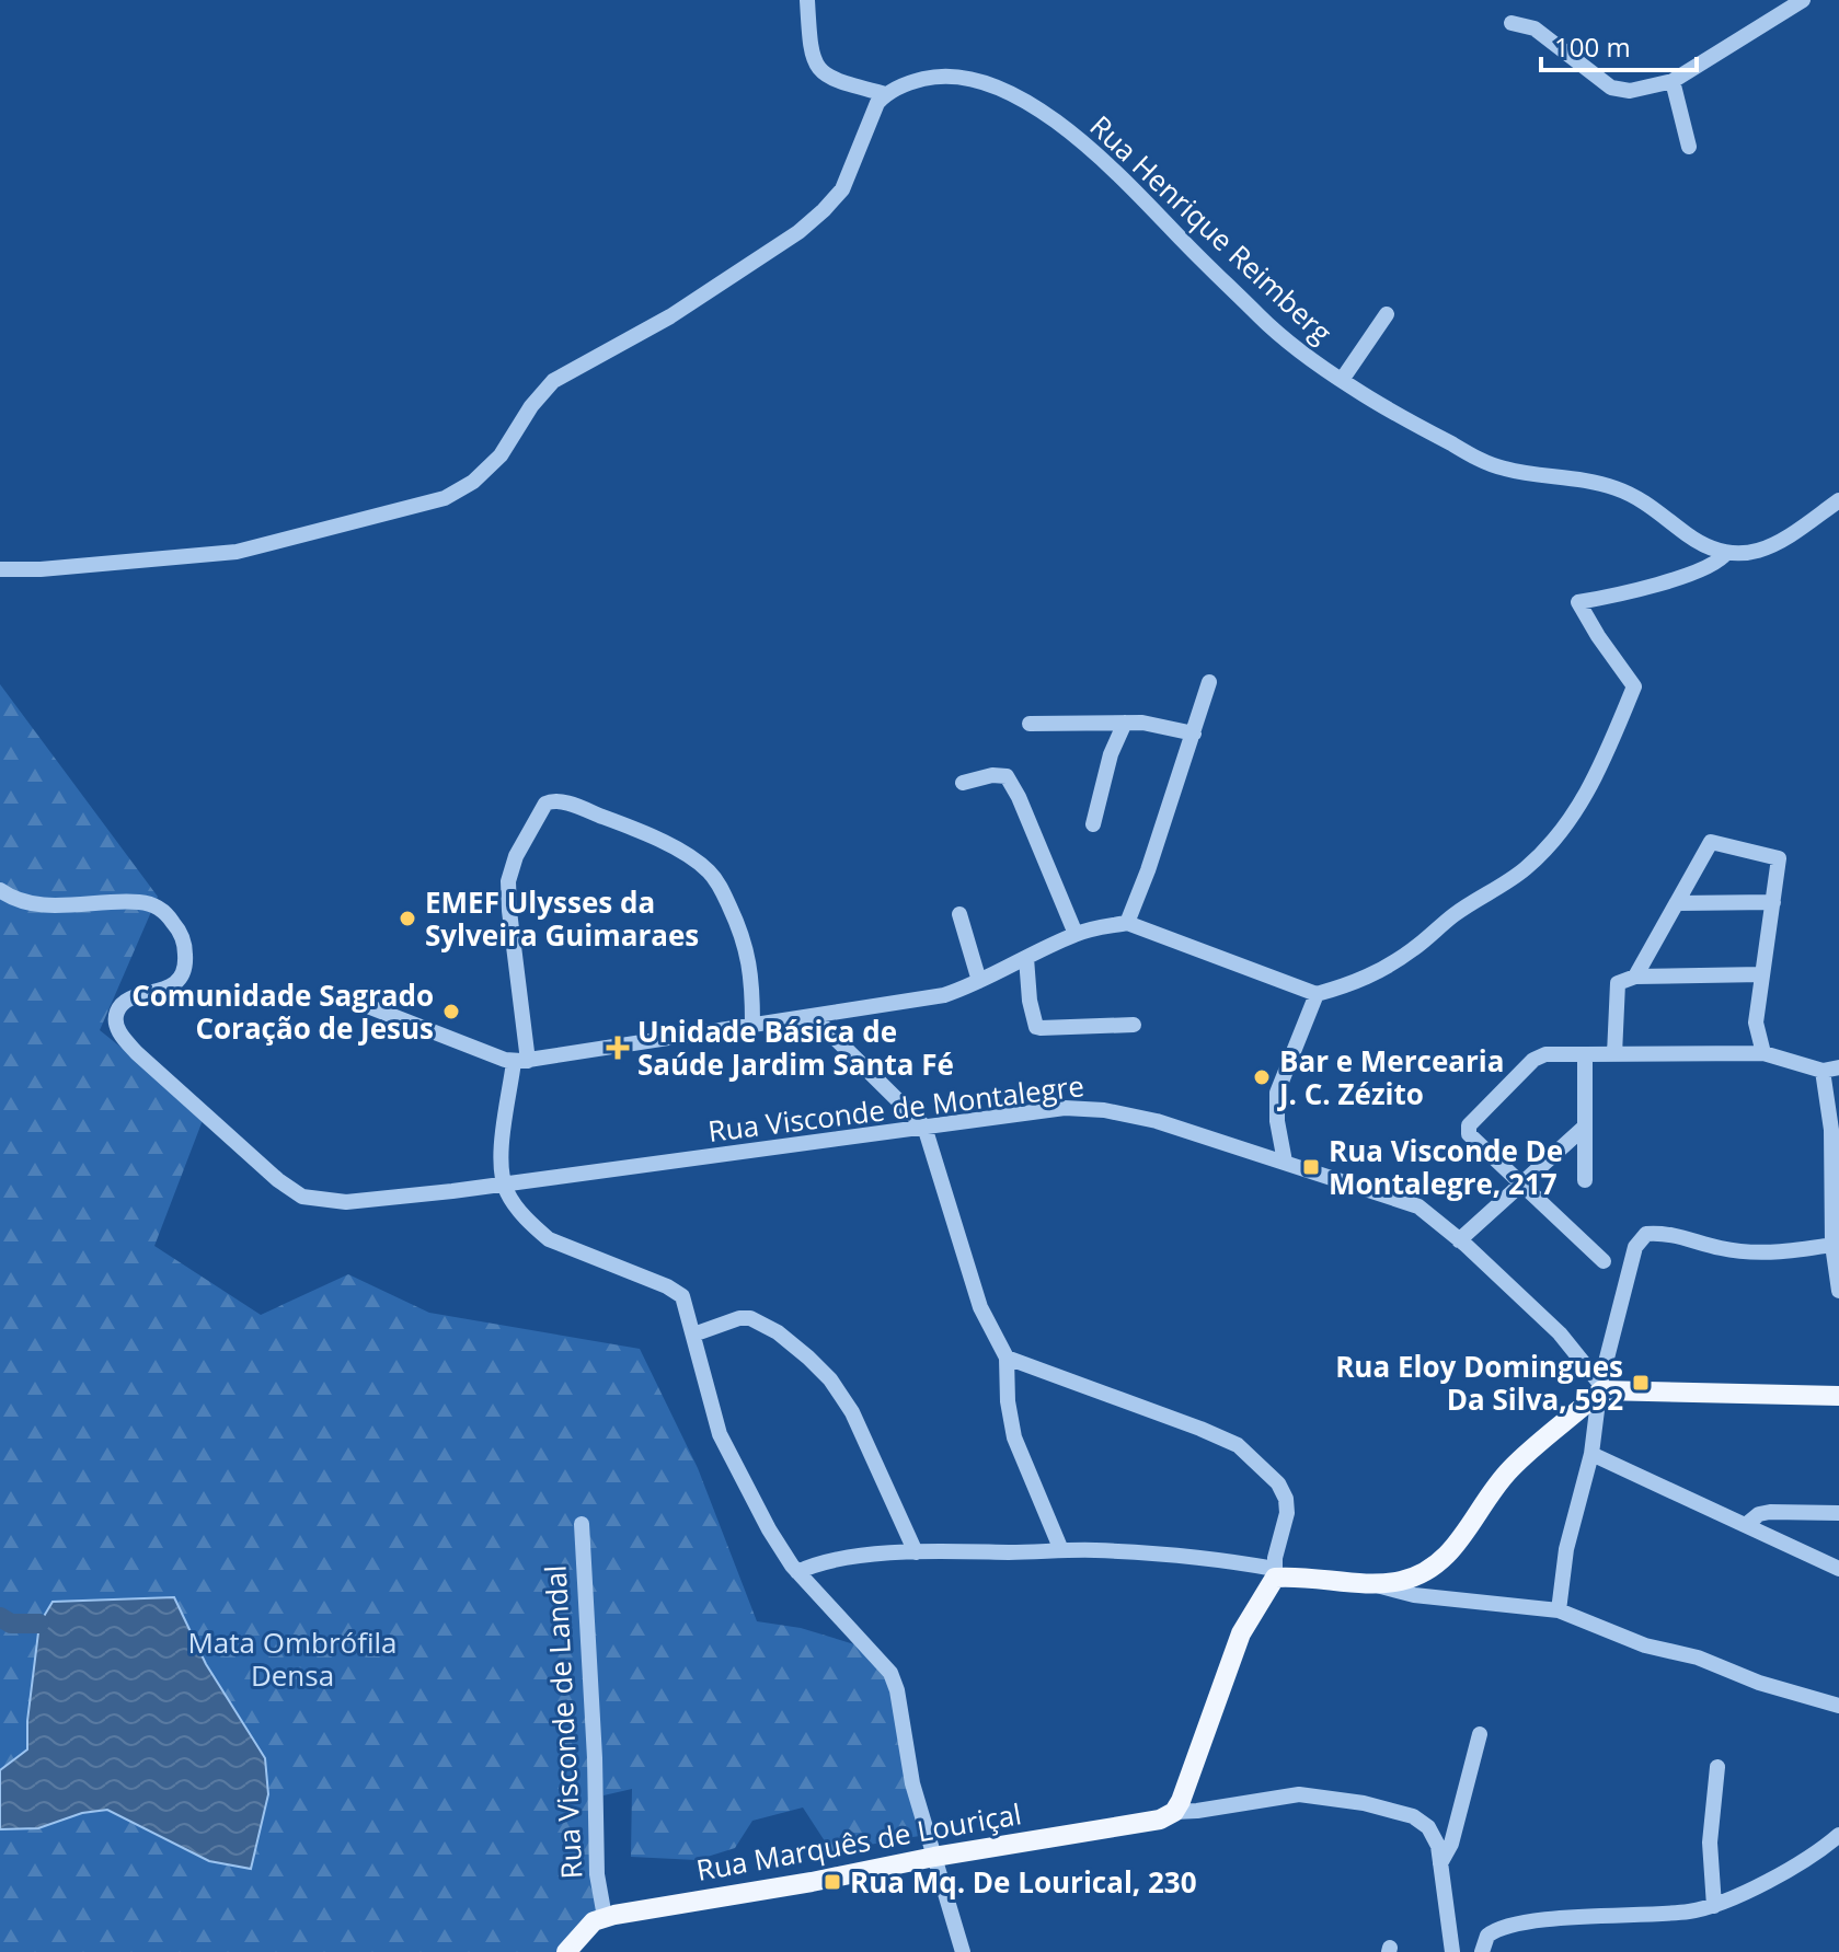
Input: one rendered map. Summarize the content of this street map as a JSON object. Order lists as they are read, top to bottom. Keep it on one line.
{"streets":{"main road":["Rua Marquês de Louriçal"],"street":["Rua Henrique Reimberg","Rua Visconde de Montalegre","Rua Visconde de Landal"]},"crossings":[["Rua Visconde de Landal","Rua Marquês de Louriçal"]],"parks":["Mata Ombrófila Densa"],"places":{"other":["EMEF Ulysses da Sylveira Guimaraes","Comunidade Sagrado Coração de Jesus","Bar e Mercearia J. C. Zézito"],"health":["Unidade Básica de Saúde Jardim Santa Fé"],"transit":["Rua Visconde De Montalegre, 217","Rua Eloy Domingues Da Silva, 592","Rua Mq. De Lourical, 230"]},"scale_bar":"100 m"}
